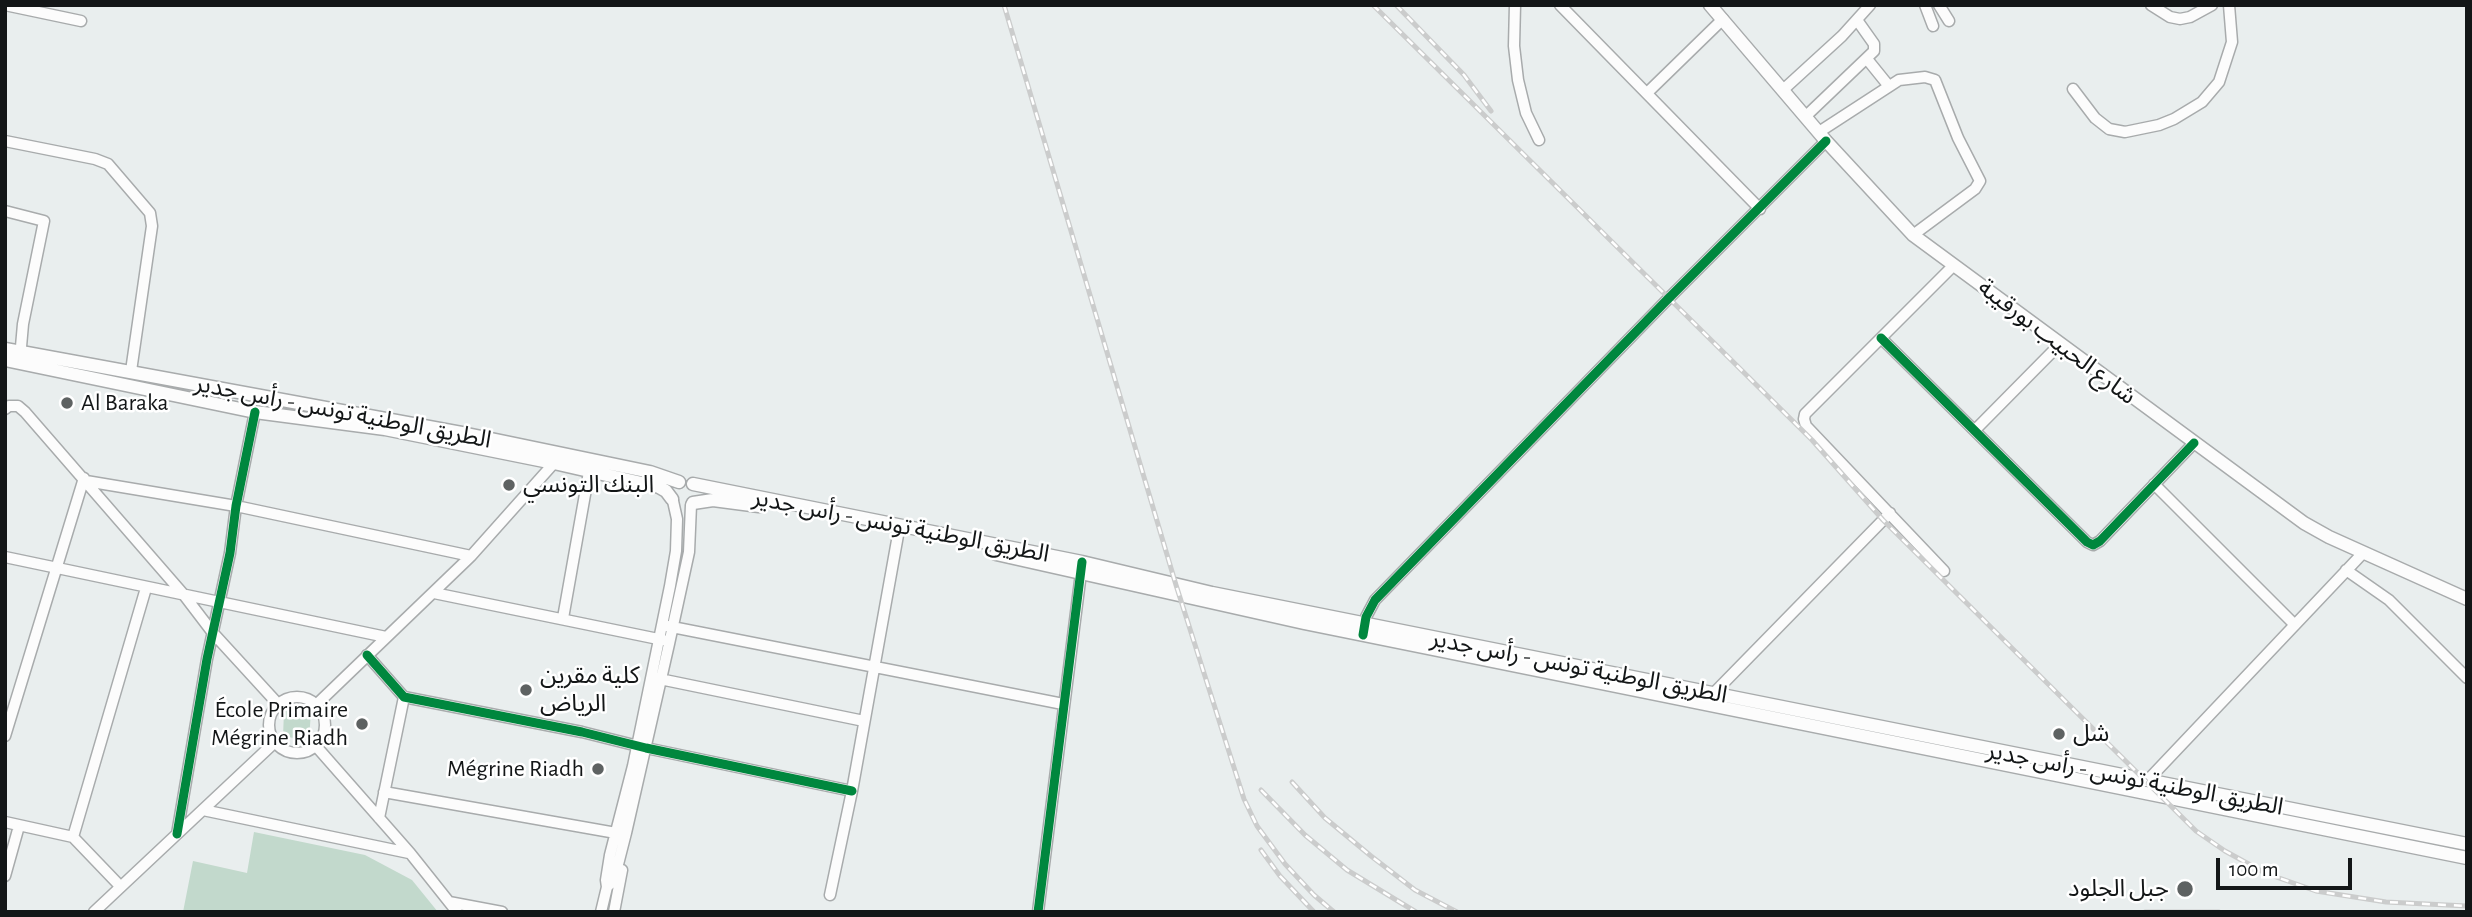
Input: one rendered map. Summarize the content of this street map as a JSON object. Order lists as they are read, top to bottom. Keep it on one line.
{"streets":{"main road":["شارع الحبيب بورقيبة","الطريق الوطنية تونس - رأس جدير"]},"places":["Al Baraka","البنك التونسي","كلية مقرين الرياض","École Primaire Mégrine Riadh","شل","Mégrine Riadh","جبل الجلود"],"scale_bar":"100 m"}
